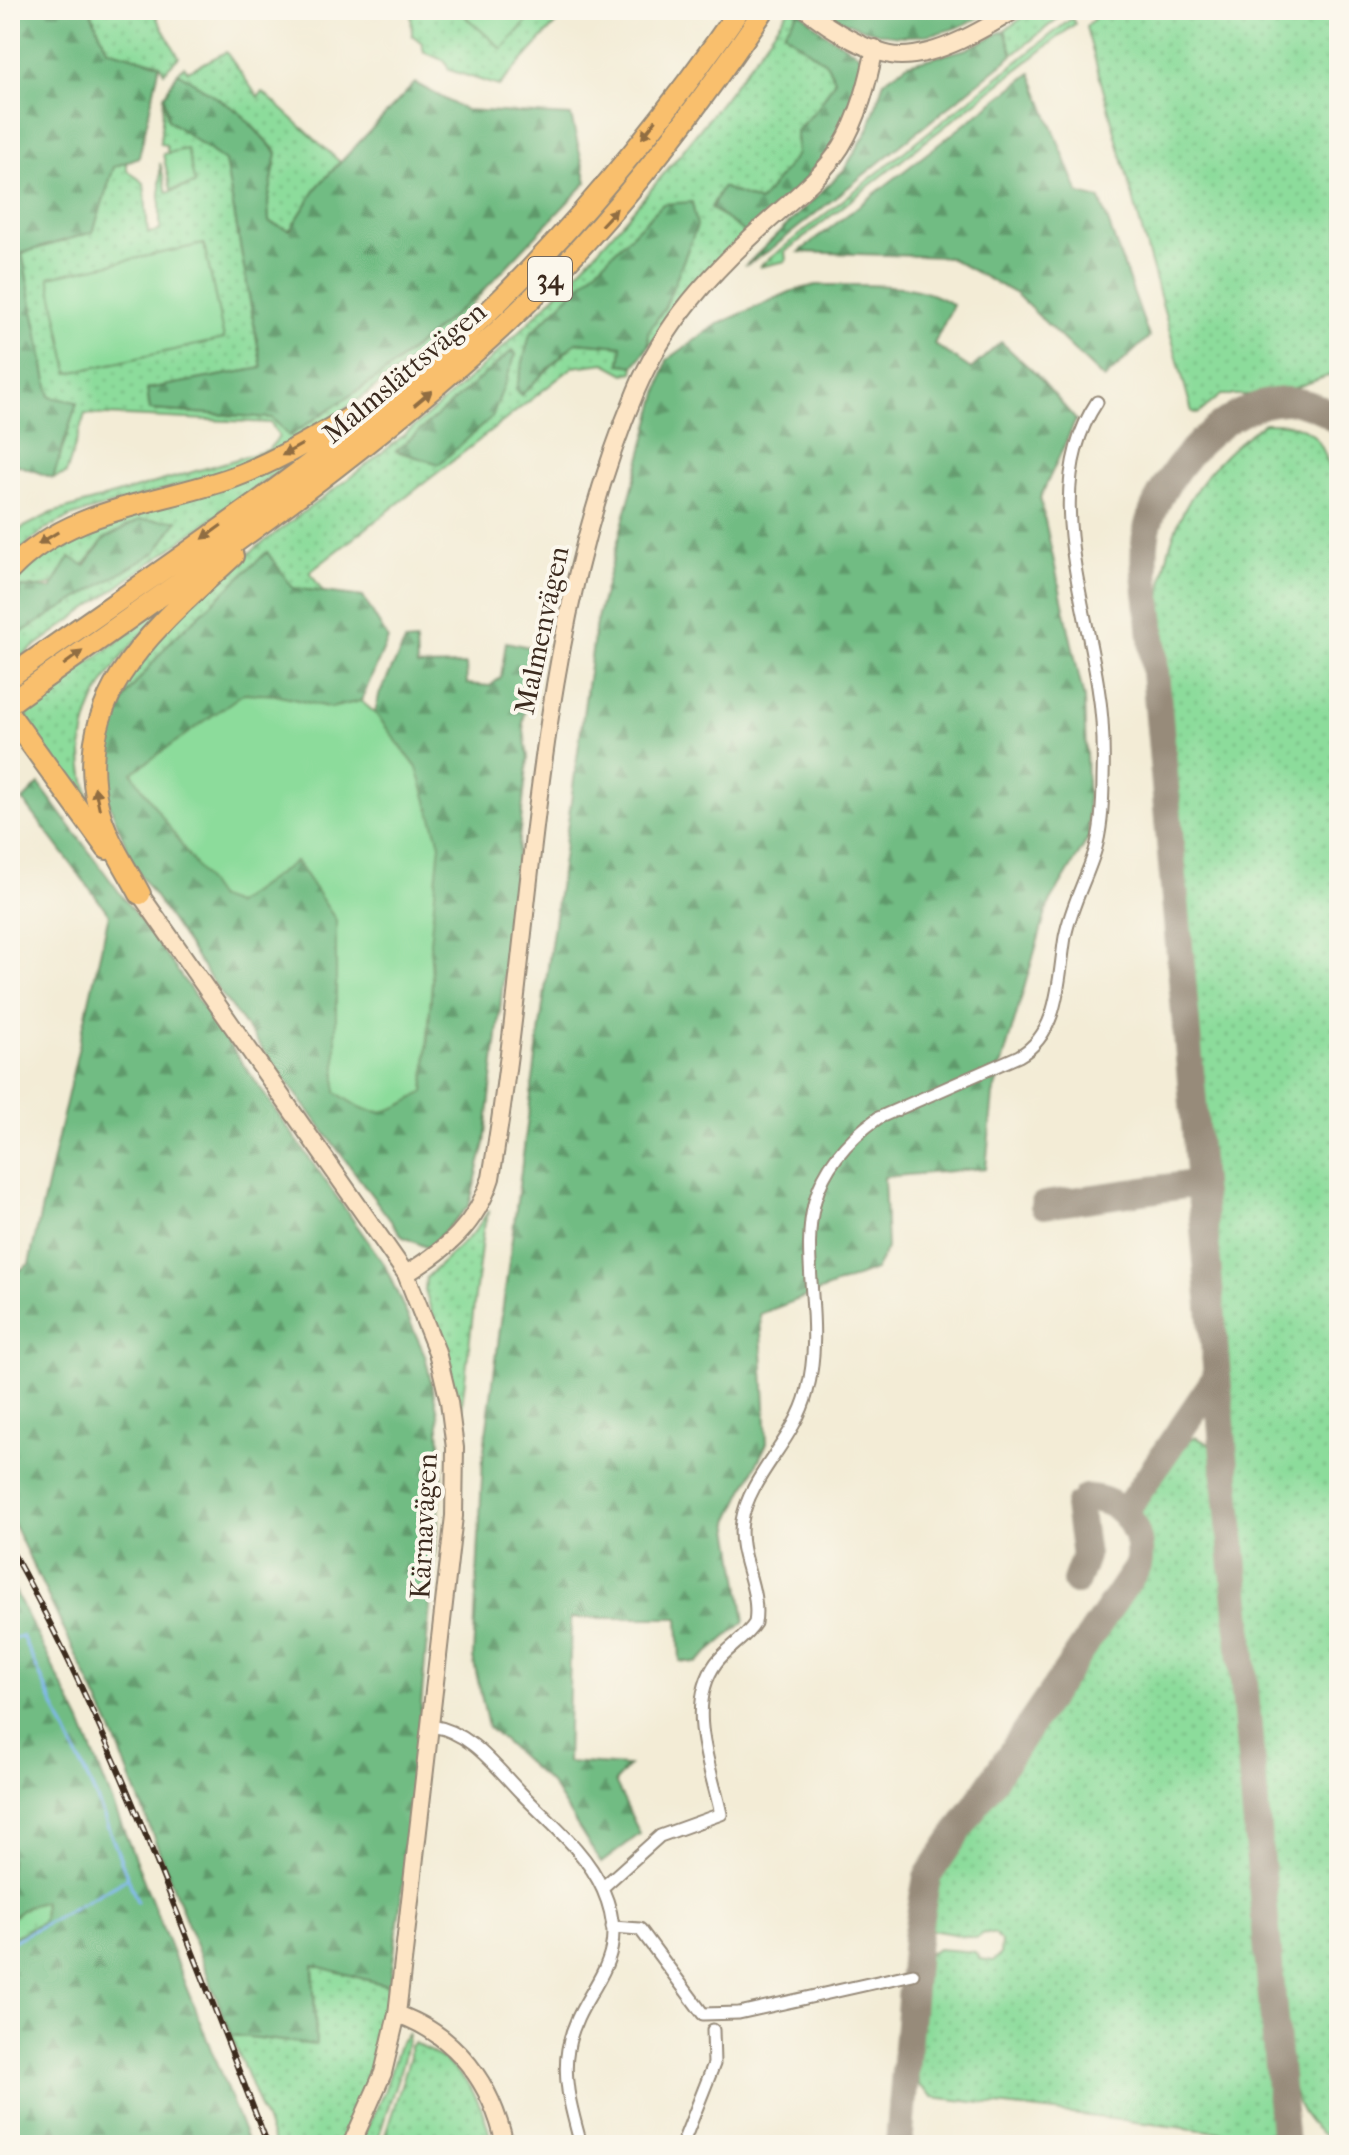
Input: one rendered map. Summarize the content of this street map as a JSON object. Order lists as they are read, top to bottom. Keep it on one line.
{"streets":{"highway":["34","Malmslättsvägen"],"street":["Malmenvägen","Kärnavägen"]},"crossings":[["34","Malmslättsvägen"],["Malmenvägen","Kärnavägen"]]}
